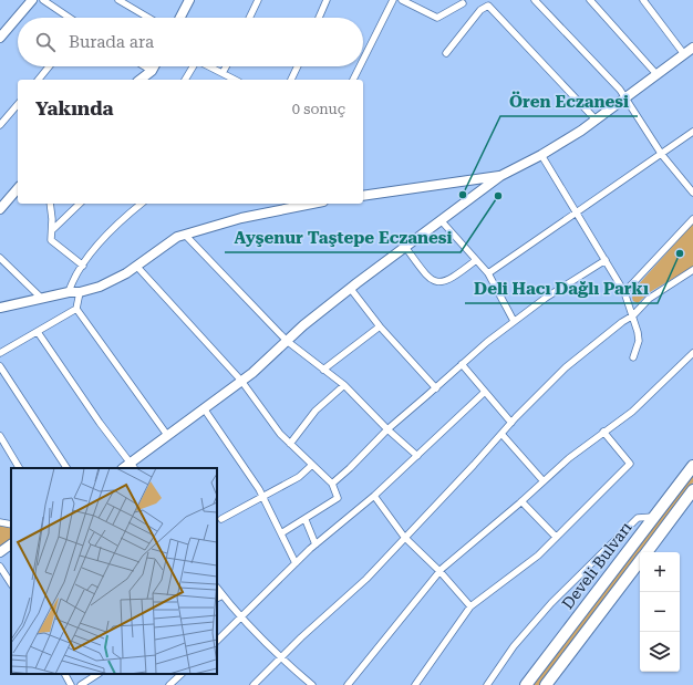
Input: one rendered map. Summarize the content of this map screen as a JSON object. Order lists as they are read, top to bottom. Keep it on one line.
{"streets":{"highway":["Develi Bulvarı"]},"places":["Ören Eczanesi","Ayşenur Taştepe Eczanesi","Deli Hacı Dağlı Parkı"],"page":{"search":"Burada ara","heading":["Yakında","0 sonuç"],"map_buttons":["+","−"]}}
